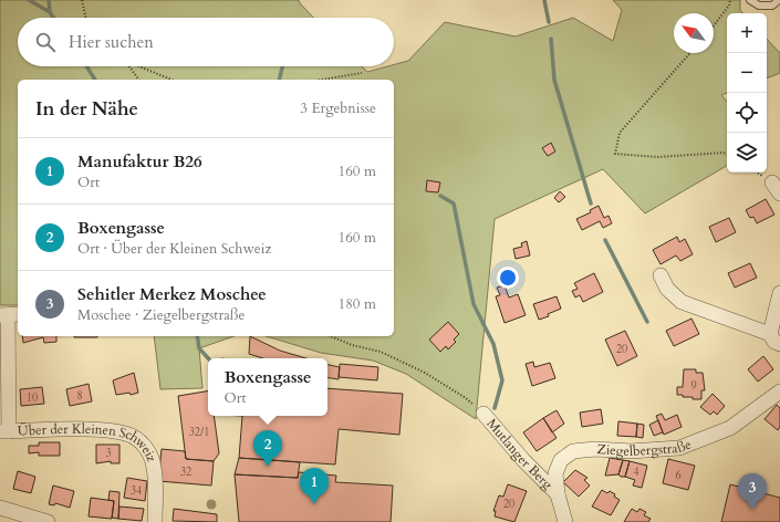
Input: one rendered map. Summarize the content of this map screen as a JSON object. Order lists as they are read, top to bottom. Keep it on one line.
{"streets":{"street":["Ziegelbergstraße","Über der Kleinen Schweiz","Mutlanger Berg"]},"crossings":[["Ziegelbergstraße","Mutlanger Berg"]],"house_numbers":["20","9","8","10","32/1","3","32","4","6","34","20"],"north":"top left","page":{"map_buttons":["+","−"],"search":"Hier suchen","heading":["In der Nähe","3 Ergebnisse"],"list":[{"mark":"1","name":"Manufaktur B26","note":"Ort","value":"160 m"},{"mark":"2","name":"Boxengasse","note":"Ort · Über der Kleinen Schweiz","value":"160 m"},{"mark":"3","name":"Sehitler Merkez Moschee","note":"Moschee · Ziegelbergstraße","value":"180 m"}],"popup":["Boxengasse","Ort"],"pins":["2","1","3"]}}
